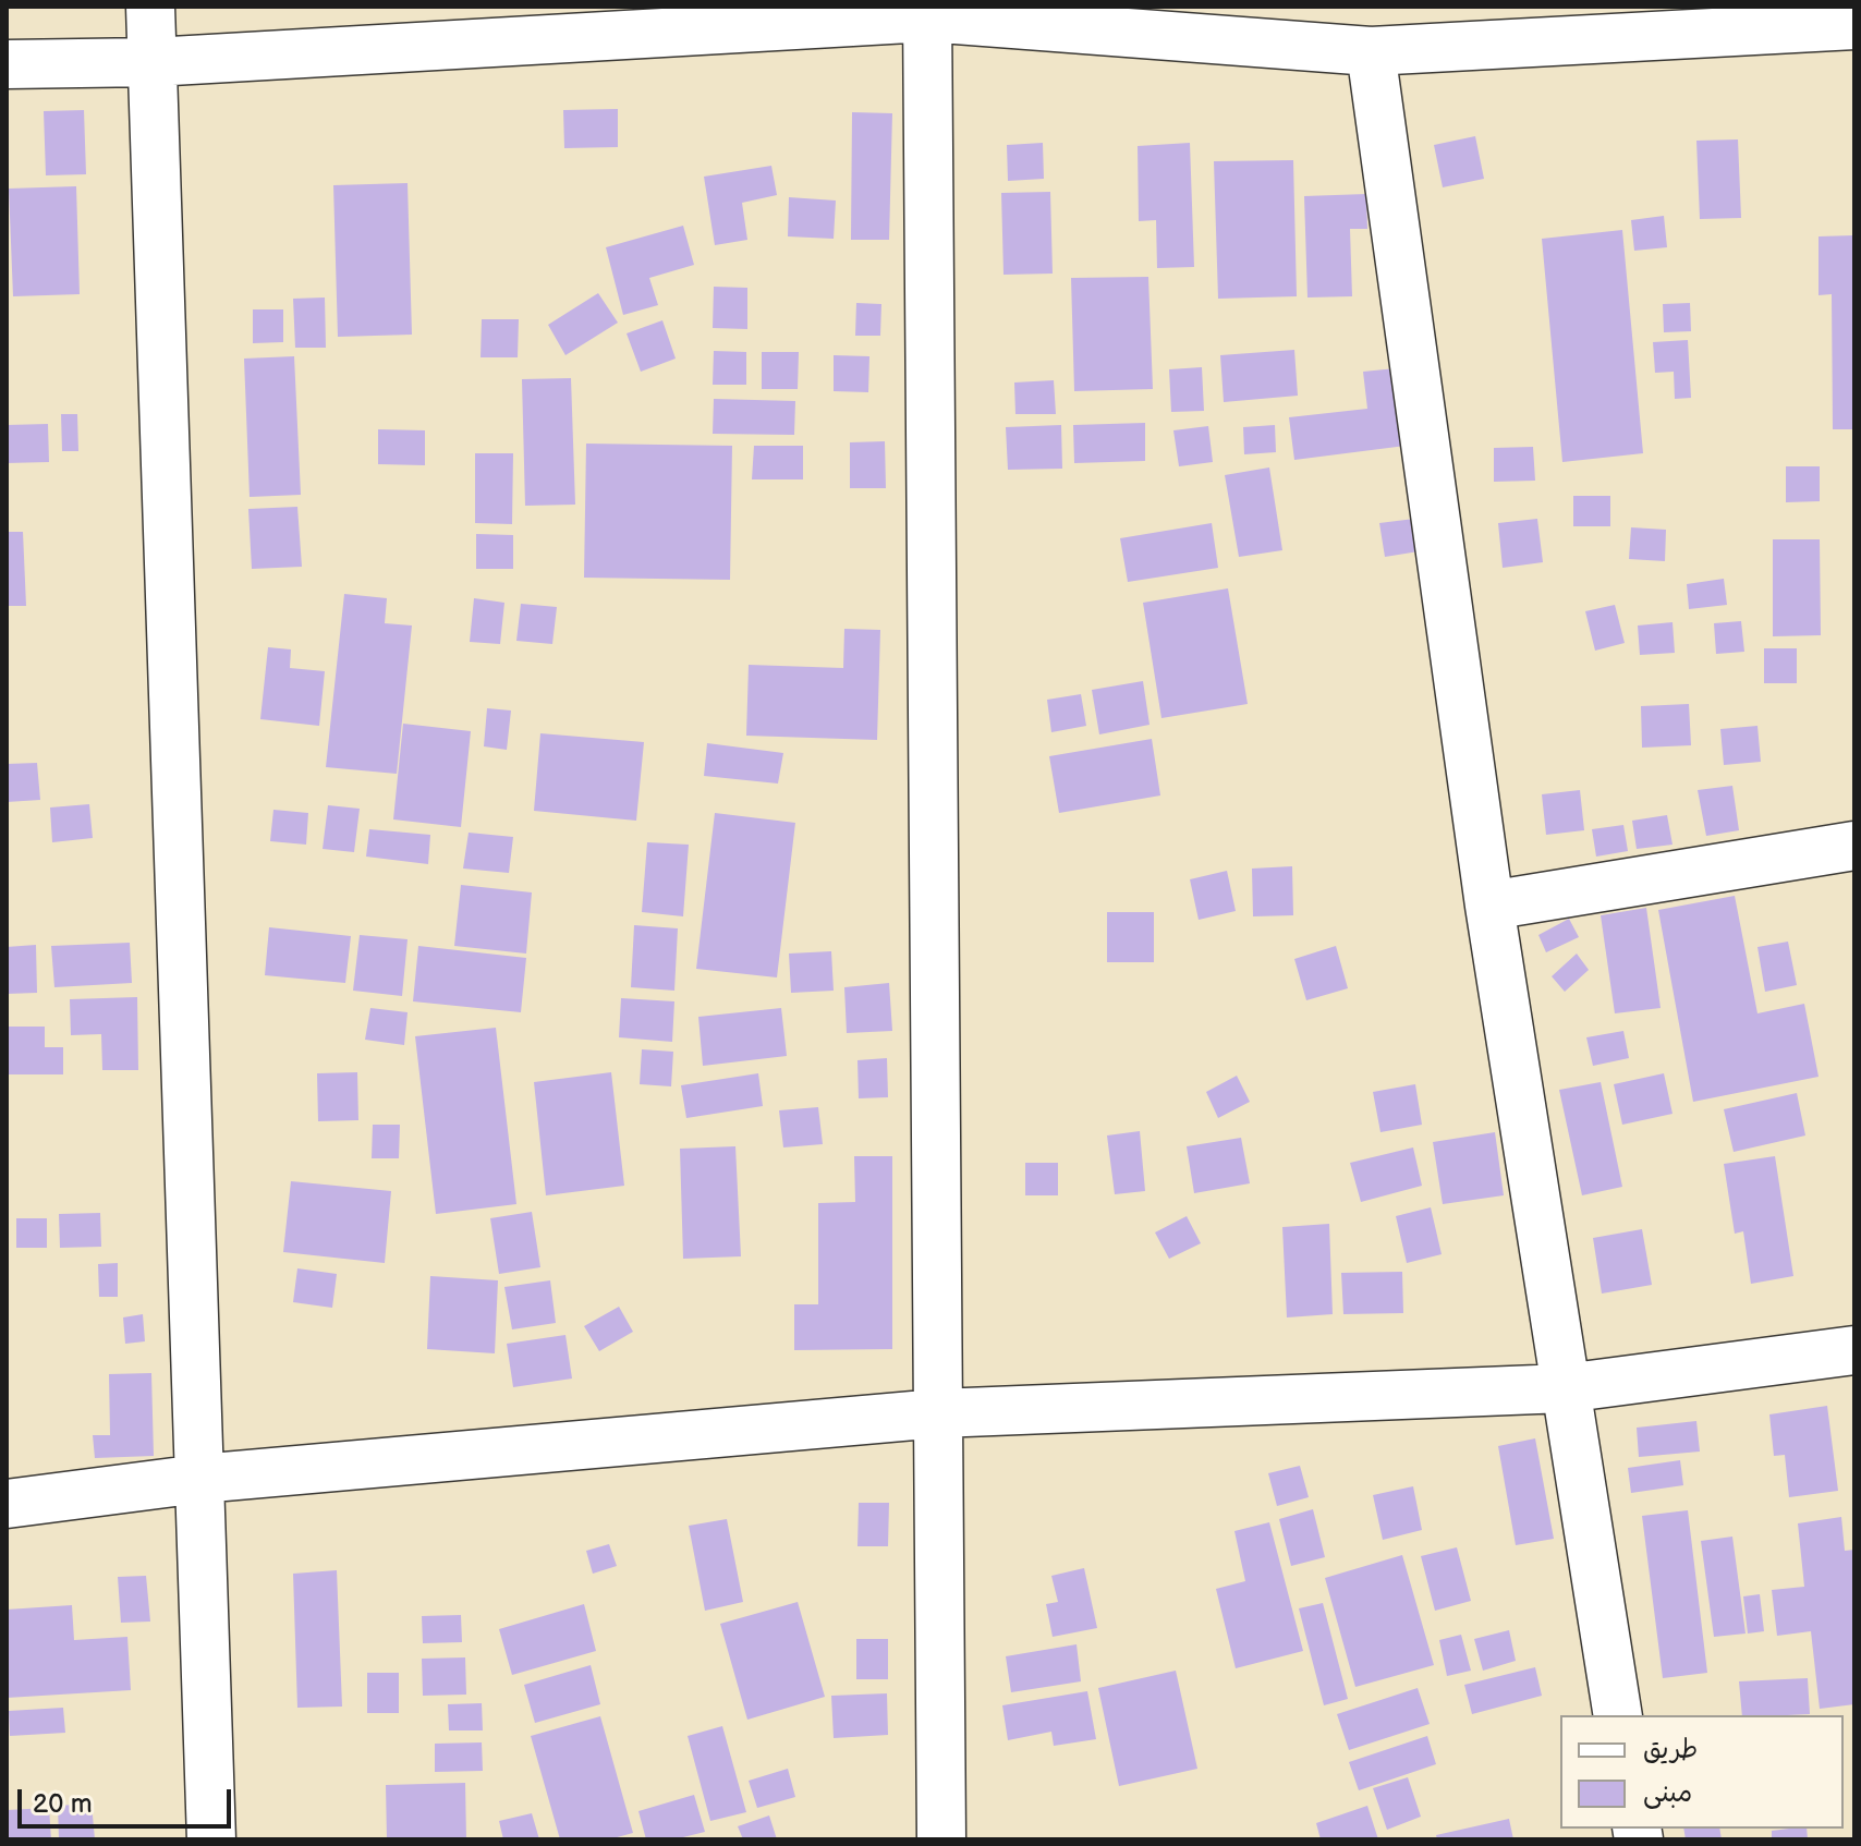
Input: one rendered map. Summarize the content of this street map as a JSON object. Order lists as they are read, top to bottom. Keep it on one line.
{"legend":["طريق","مبنى"],"scale_bar":"20 m"}
